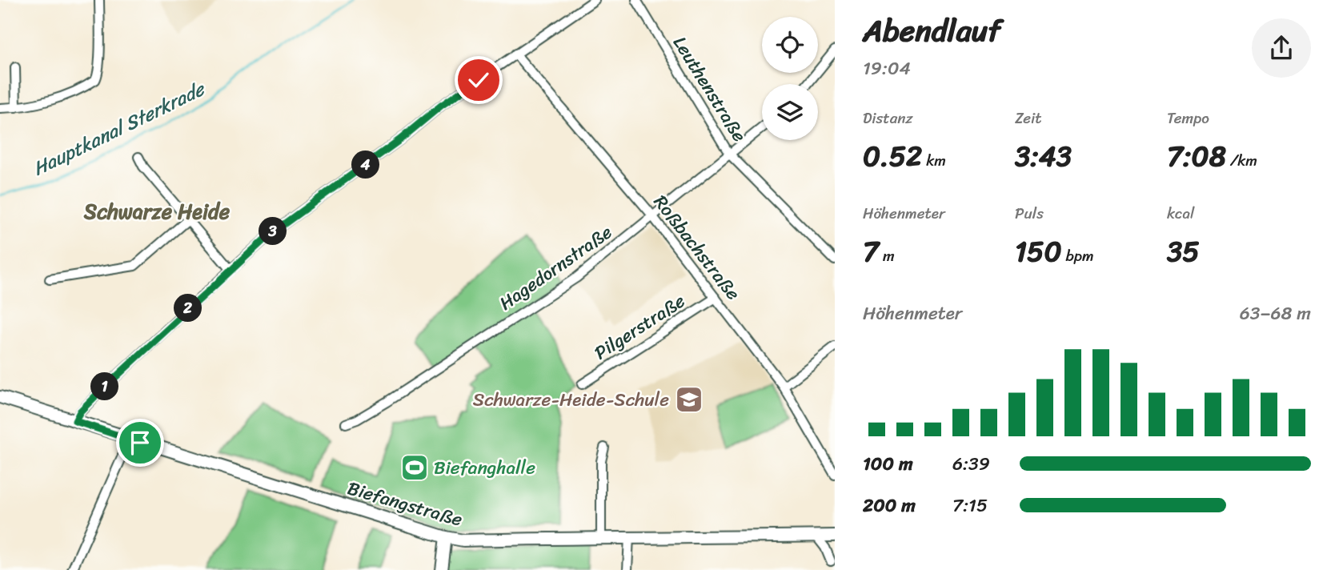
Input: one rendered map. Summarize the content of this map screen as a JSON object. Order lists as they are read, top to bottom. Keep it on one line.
{"streets":{"main road":["Biefangstraße"],"street":["Leuthenstraße","Roßbachstraße","Hagedornstraße","Pilgerstraße"]},"crossings":[["Leuthenstraße","Hagedornstraße"],["Roßbachstraße","Hagedornstraße"],["Roßbachstraße","Pilgerstraße"]],"districts":["Schwarze Heide"],"water":["Hauptkanal Sterkrade"],"places":{"school or university":["Schwarze-Heide-Schule"],"sports":["Biefanghalle"]},"page":{"heading":["Abendlauf","19:04"],"stats":[["Distanz","0.52 km"],["Zeit","3:43"],["Tempo","7:08 /km"],["Höhenmeter","7 m"],["Puls","150 bpm"],["kcal","35"]],"pins":["4","3","2","1"],"chart":["Höhenmeter","63–68 m"],"list":[{"name":"100 m","note":"6:39"},{"name":"200 m","note":"7:15"}]}}
